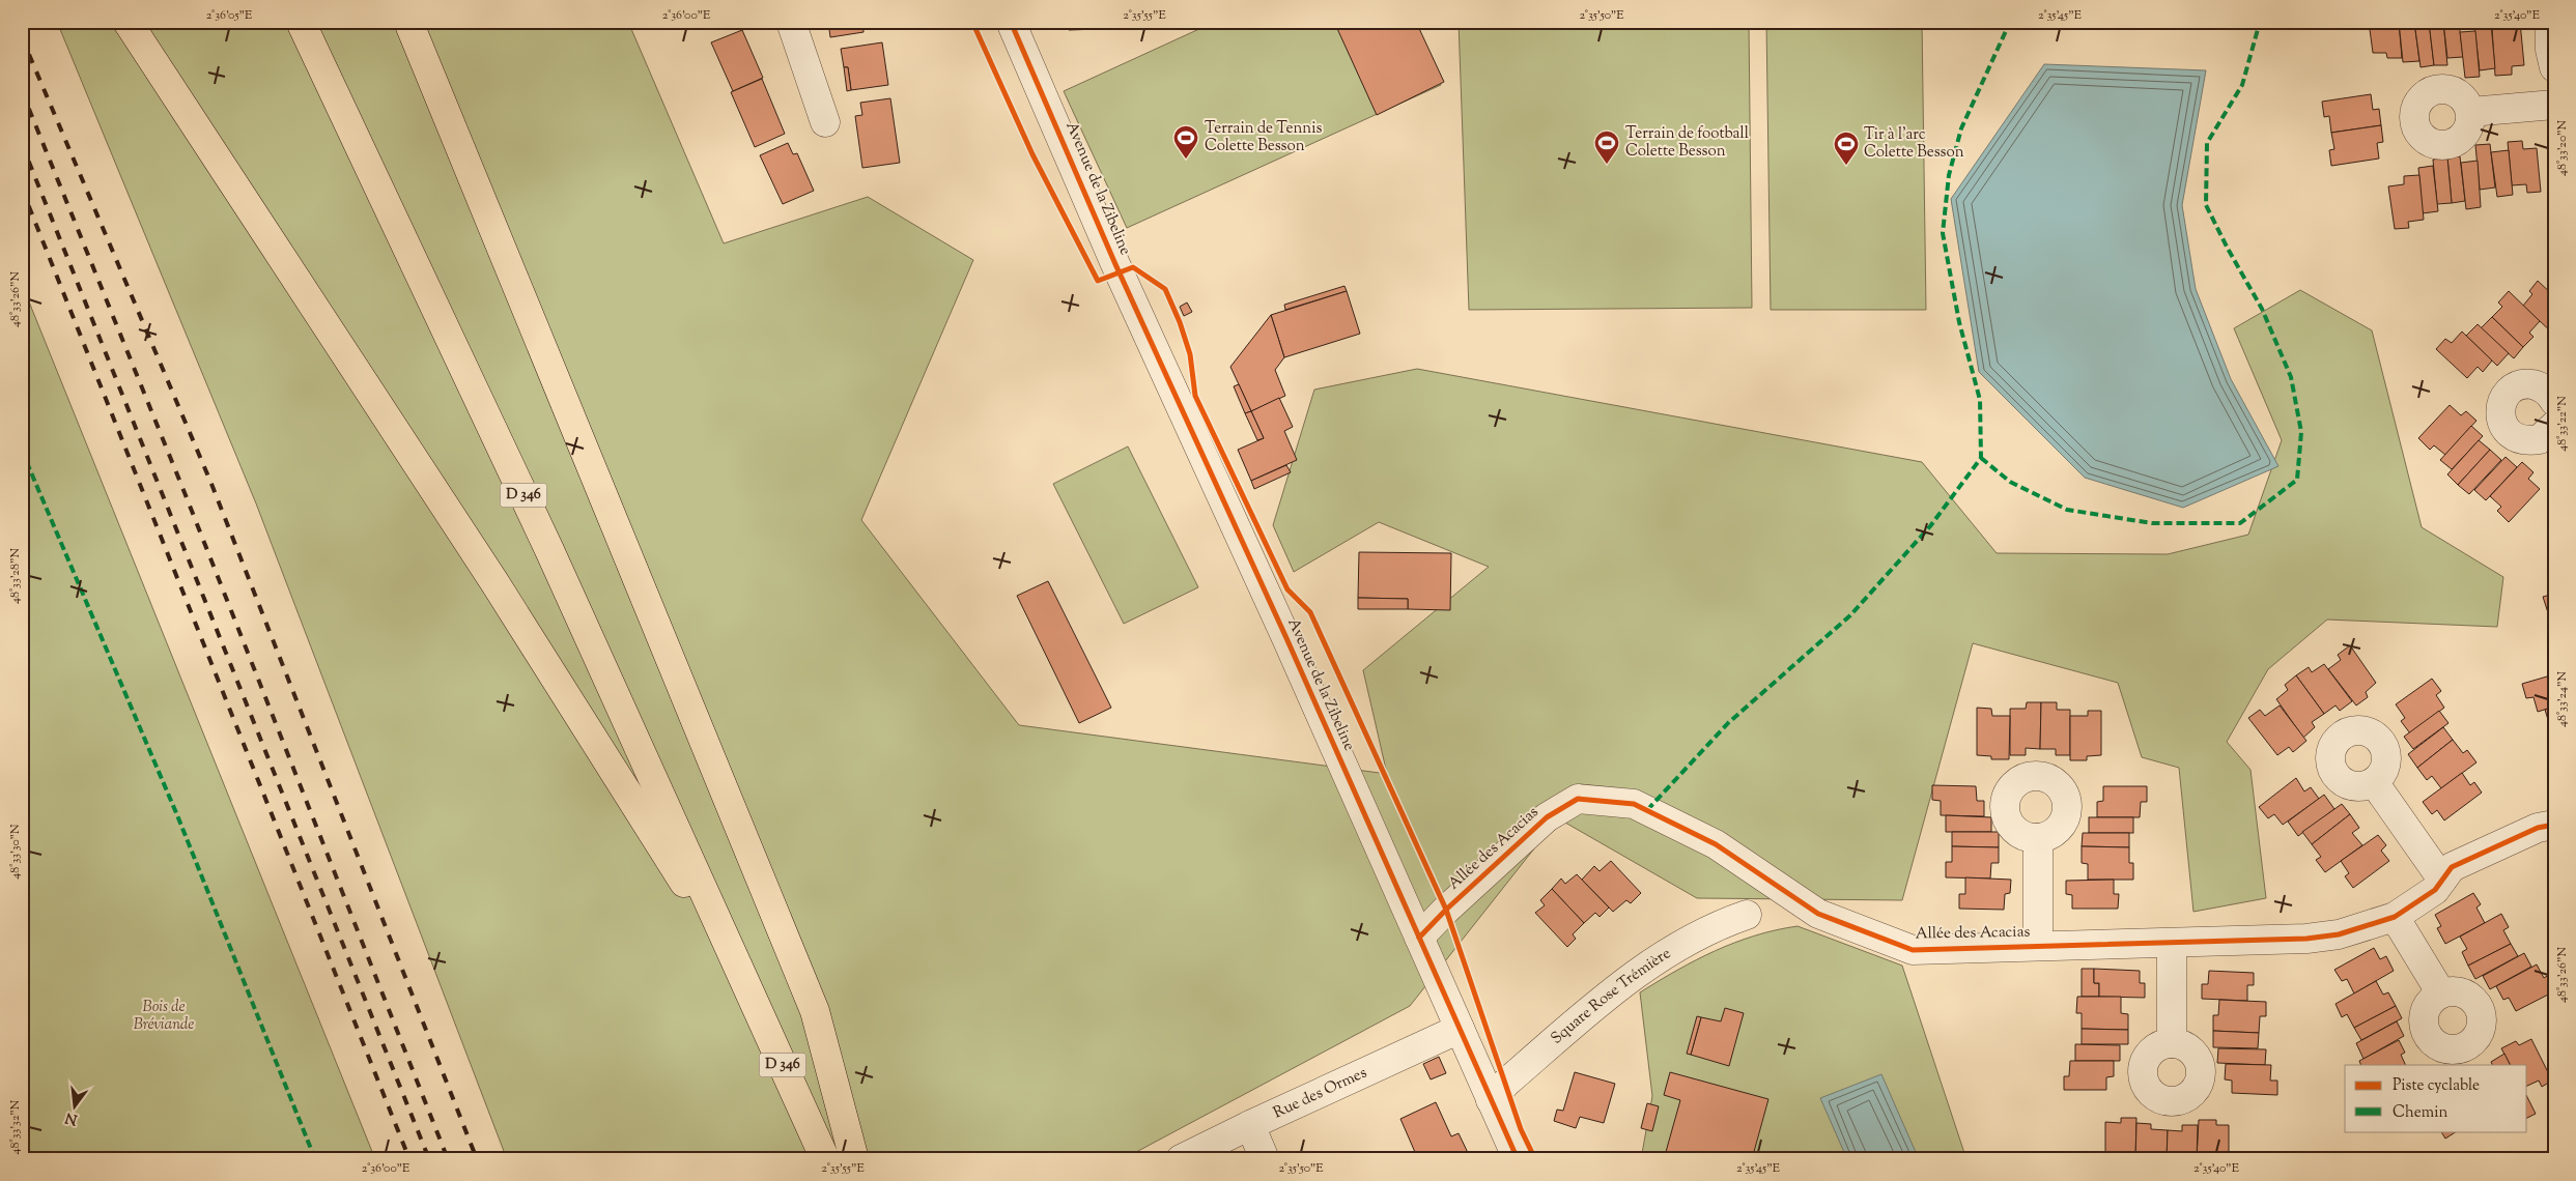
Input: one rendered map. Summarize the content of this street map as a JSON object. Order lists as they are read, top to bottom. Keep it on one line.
{"streets":{"main road":["D 346"],"street":["Avenue de la Zibeline","Allée des Acacias","Square Rose Trémière","Rue des Ormes"]},"crossings":[["Avenue de la Zibeline","Allée des Acacias"],["Avenue de la Zibeline","Square Rose Trémière"],["Avenue de la Zibeline","Rue des Ormes"]],"parks":["Bois de Bréviande"],"places":{"sports":["Terrain de Tennis Colette Besson","Terrain de football Colette Besson","Tir à l'arc Colette Besson"]},"legend":["Piste cyclable","Chemin"],"north":"bottom","coordinates":["2°36'05\"E","2°36'00\"E","2°35'55\"E","2°35'50\"E","2°35'45\"E","2°35'40\"E","48°33'20\"N","48°33'26\"N","48°33'22\"N","48°33'28\"N","48°33'24\"N","48°33'30\"N","48°33'32\"N"]}
